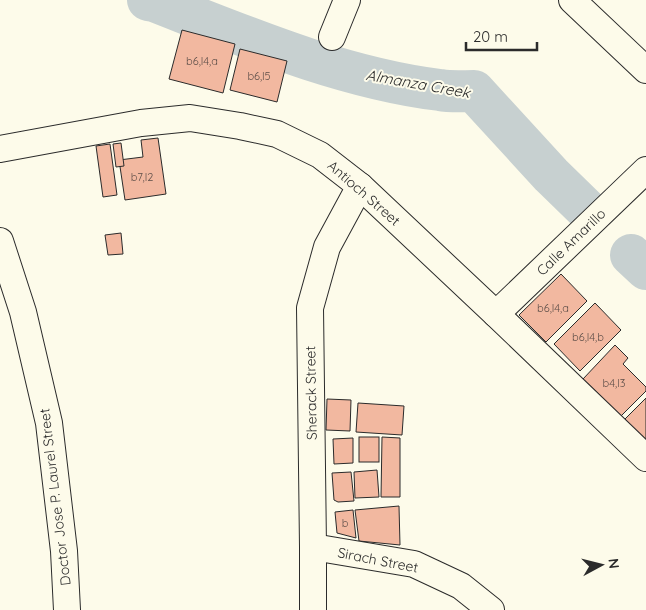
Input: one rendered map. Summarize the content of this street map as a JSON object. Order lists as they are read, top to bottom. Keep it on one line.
{"streets":{"street":["Antioch Street","Calle Amarillo","Sherack Street","Doctor Jose P. Laurel Street","Sirach Street"]},"crossings":[["Antioch Street","Calle Amarillo"],["Antioch Street","Sherack Street"],["Sherack Street","Sirach Street"]],"water":["Almanza Creek"],"house_numbers":["b6,l4,a","b6,l5","b7,l2","b6,l4,a","b6,l4,b","b4,l3","b"],"scale_bar":"20 m","north":"right"}
